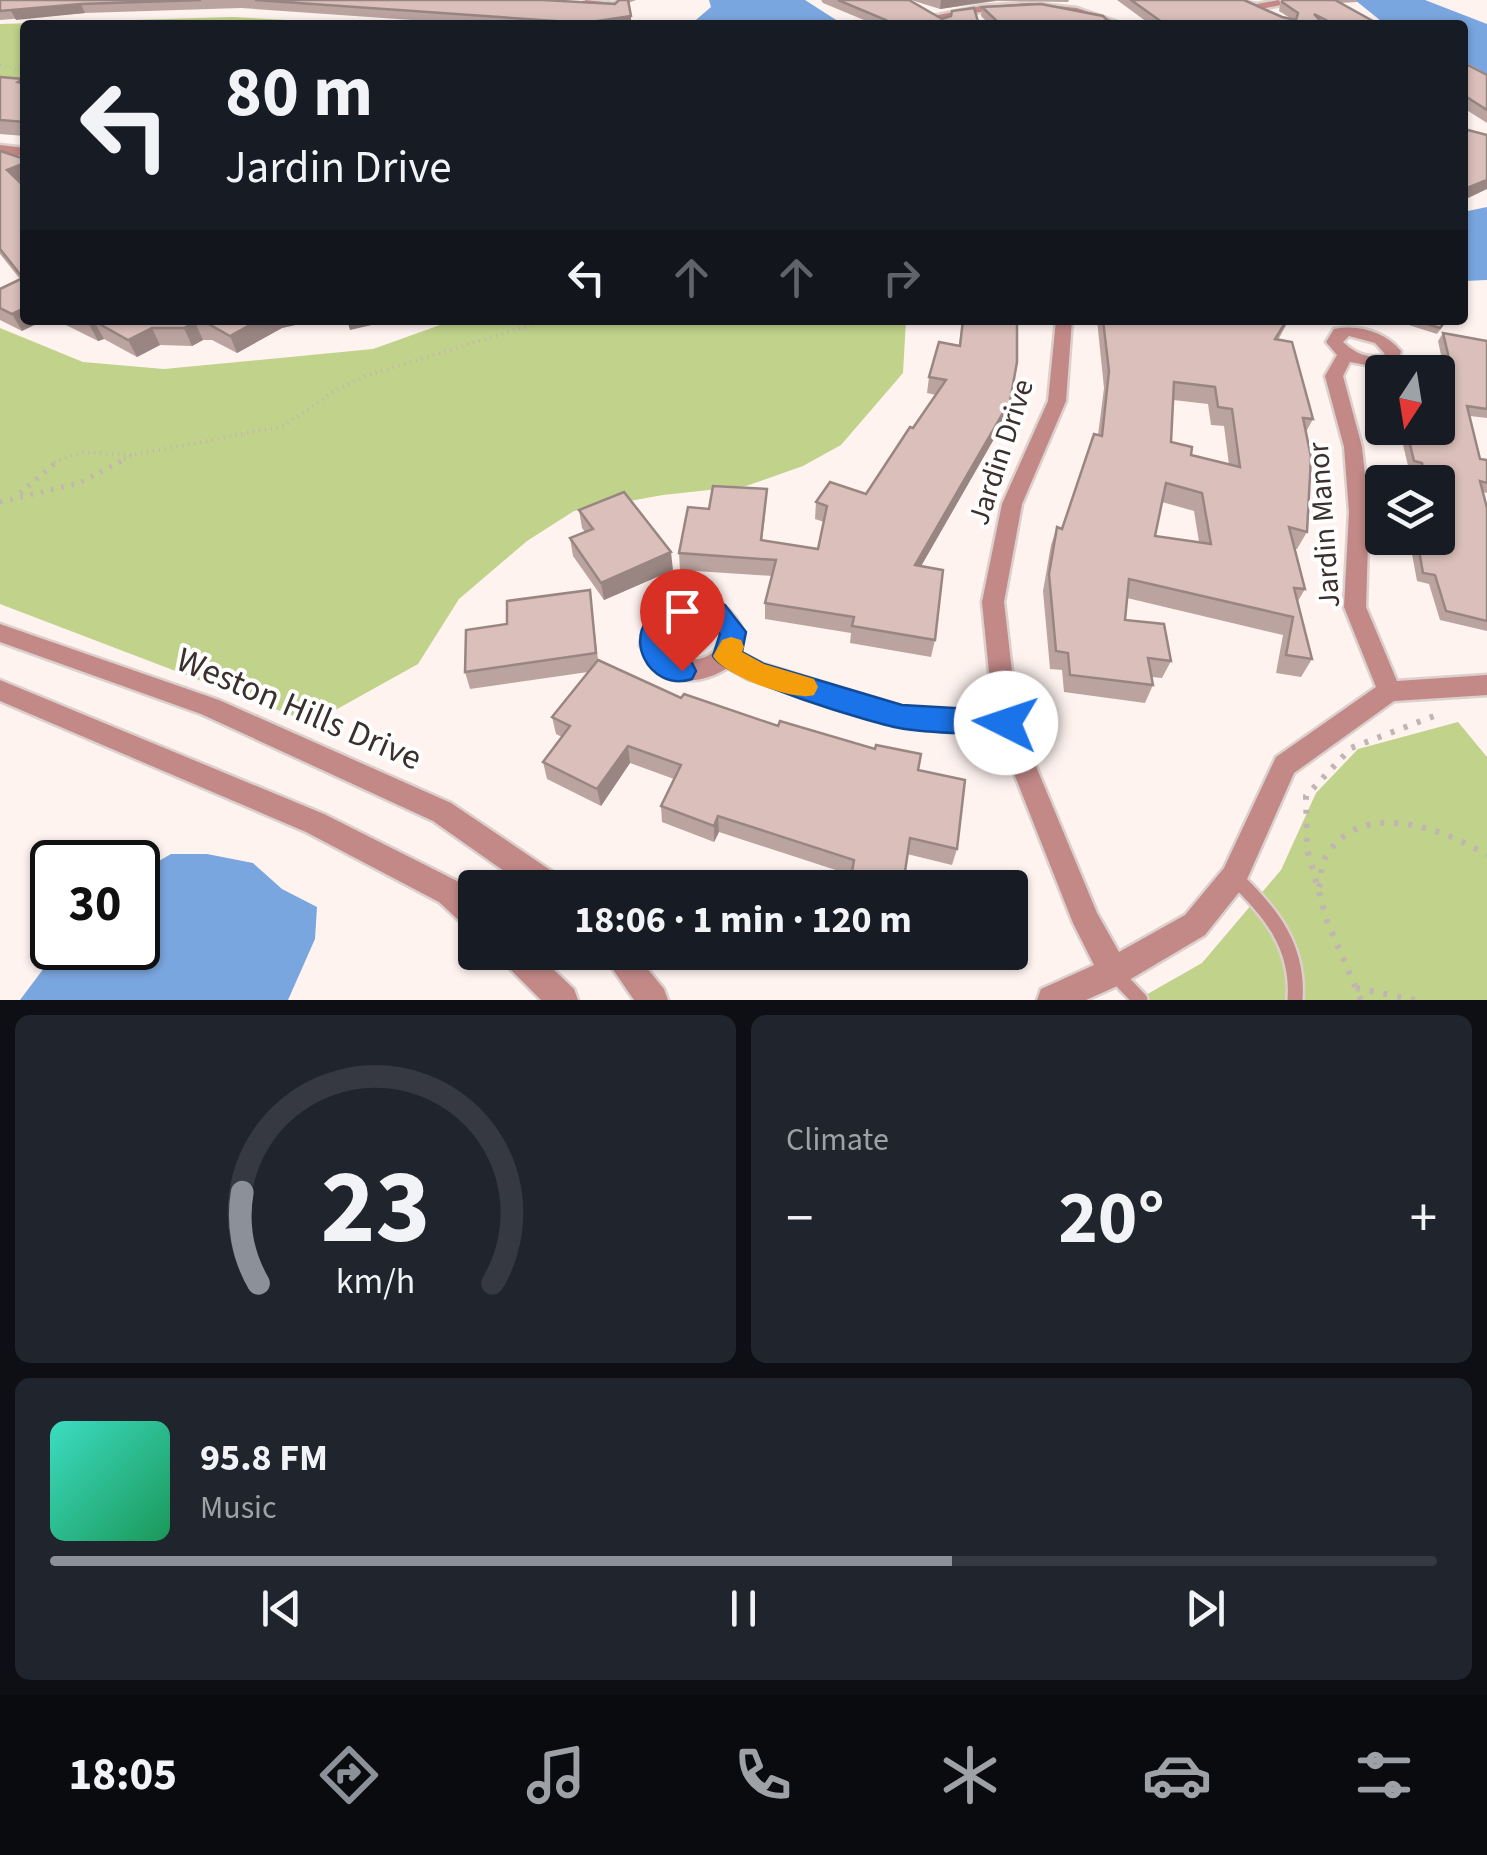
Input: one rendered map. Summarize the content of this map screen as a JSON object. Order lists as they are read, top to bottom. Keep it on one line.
{"streets":{"street":["Jardin Drive","Jardin Manor","Weston Hills Drive"]},"north":"bottom","page":{"turn":["80 m","Jardin Drive"],"limit":"30","trip":"18:06 · 1 min · 120 m","tile":"Climate","heat":["−","20°","+"],"song":["95.8 FM","Music"],"tabs":"18:05","gauge":["23","km/h"]}}
